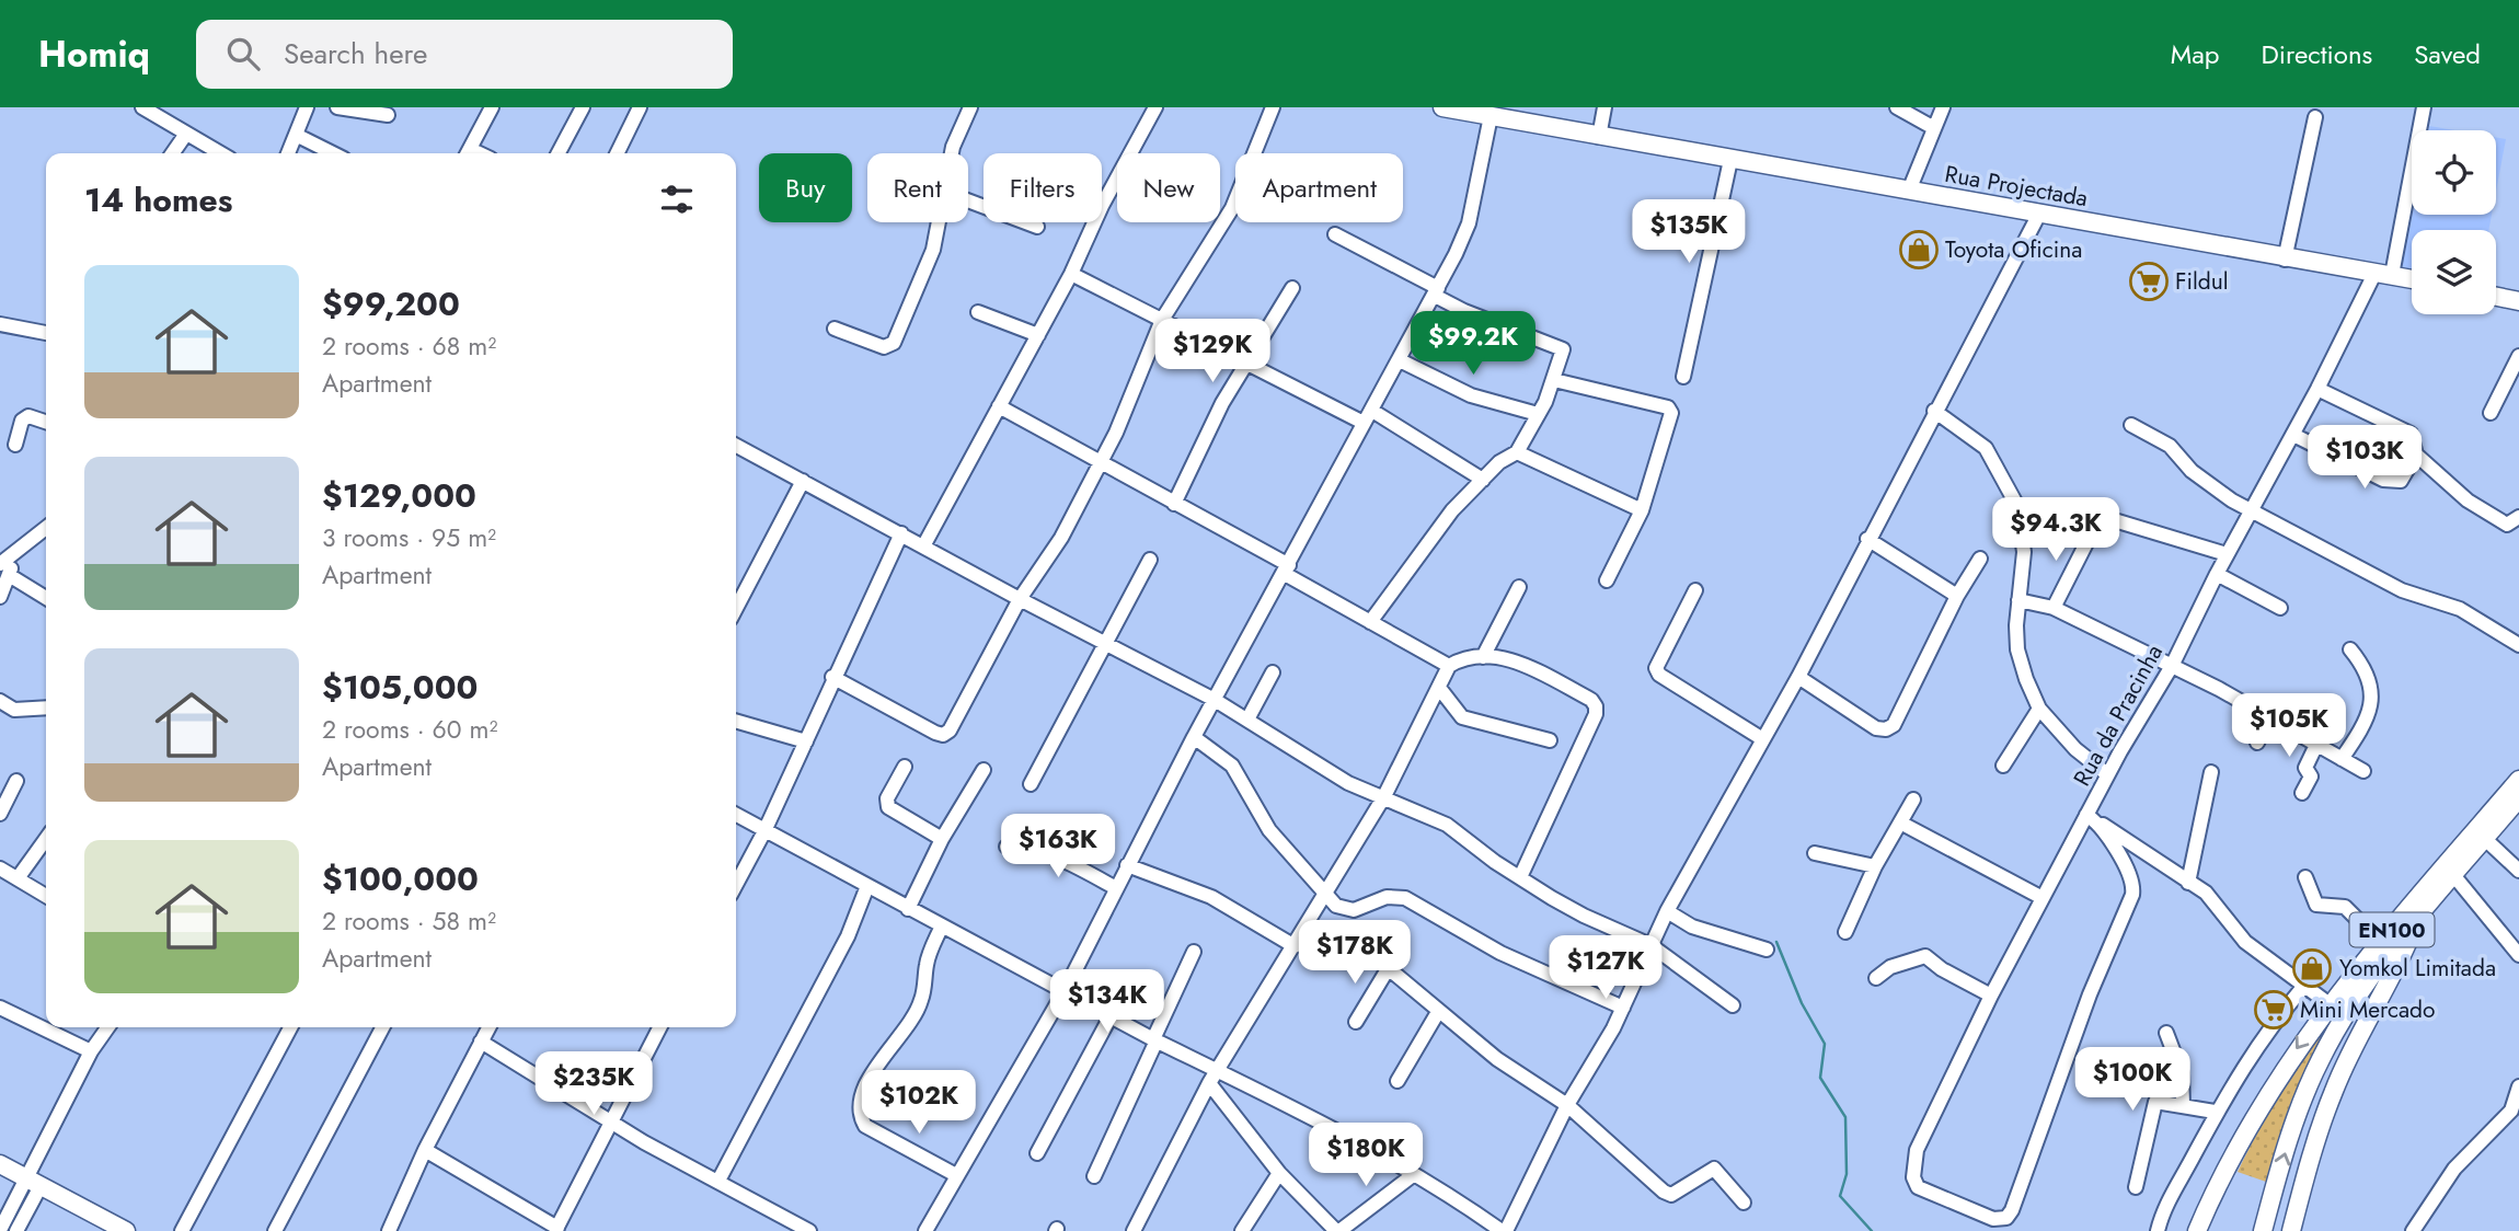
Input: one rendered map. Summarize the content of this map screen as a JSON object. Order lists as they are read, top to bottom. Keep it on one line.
{"streets":{"main road":["Rua Projectada","EN100"],"street":["Rua da Pracinha"]},"crossings":[["Rua Projectada","Rua da Pracinha"]],"places":{"shop":["Toyota Oficina","Yomkol Limitada"],"supermarket":["Fildul","Mini Mercado"]},"page":{"header":"Homiq","search":"Search here","nav":["Map","Directions","Saved"],"chip":["Buy","Rent","Filters","New","Apartment"],"heading":"14 homes","price":["$135K","$99.2K","$129K","$103K","$94.3K","$105K","$163K","$178K","$127K","$134K","$100K","$235K","$102K","$180K"],"list":[{"name":"$99,200","note":"2 rooms · 68 m² · Apartment"},{"name":"$129,000","note":"3 rooms · 95 m² · Apartment"},{"name":"$105,000","note":"2 rooms · 60 m² · Apartment"},{"name":"$100,000","note":"2 rooms · 58 m² · Apartment"}]}}
